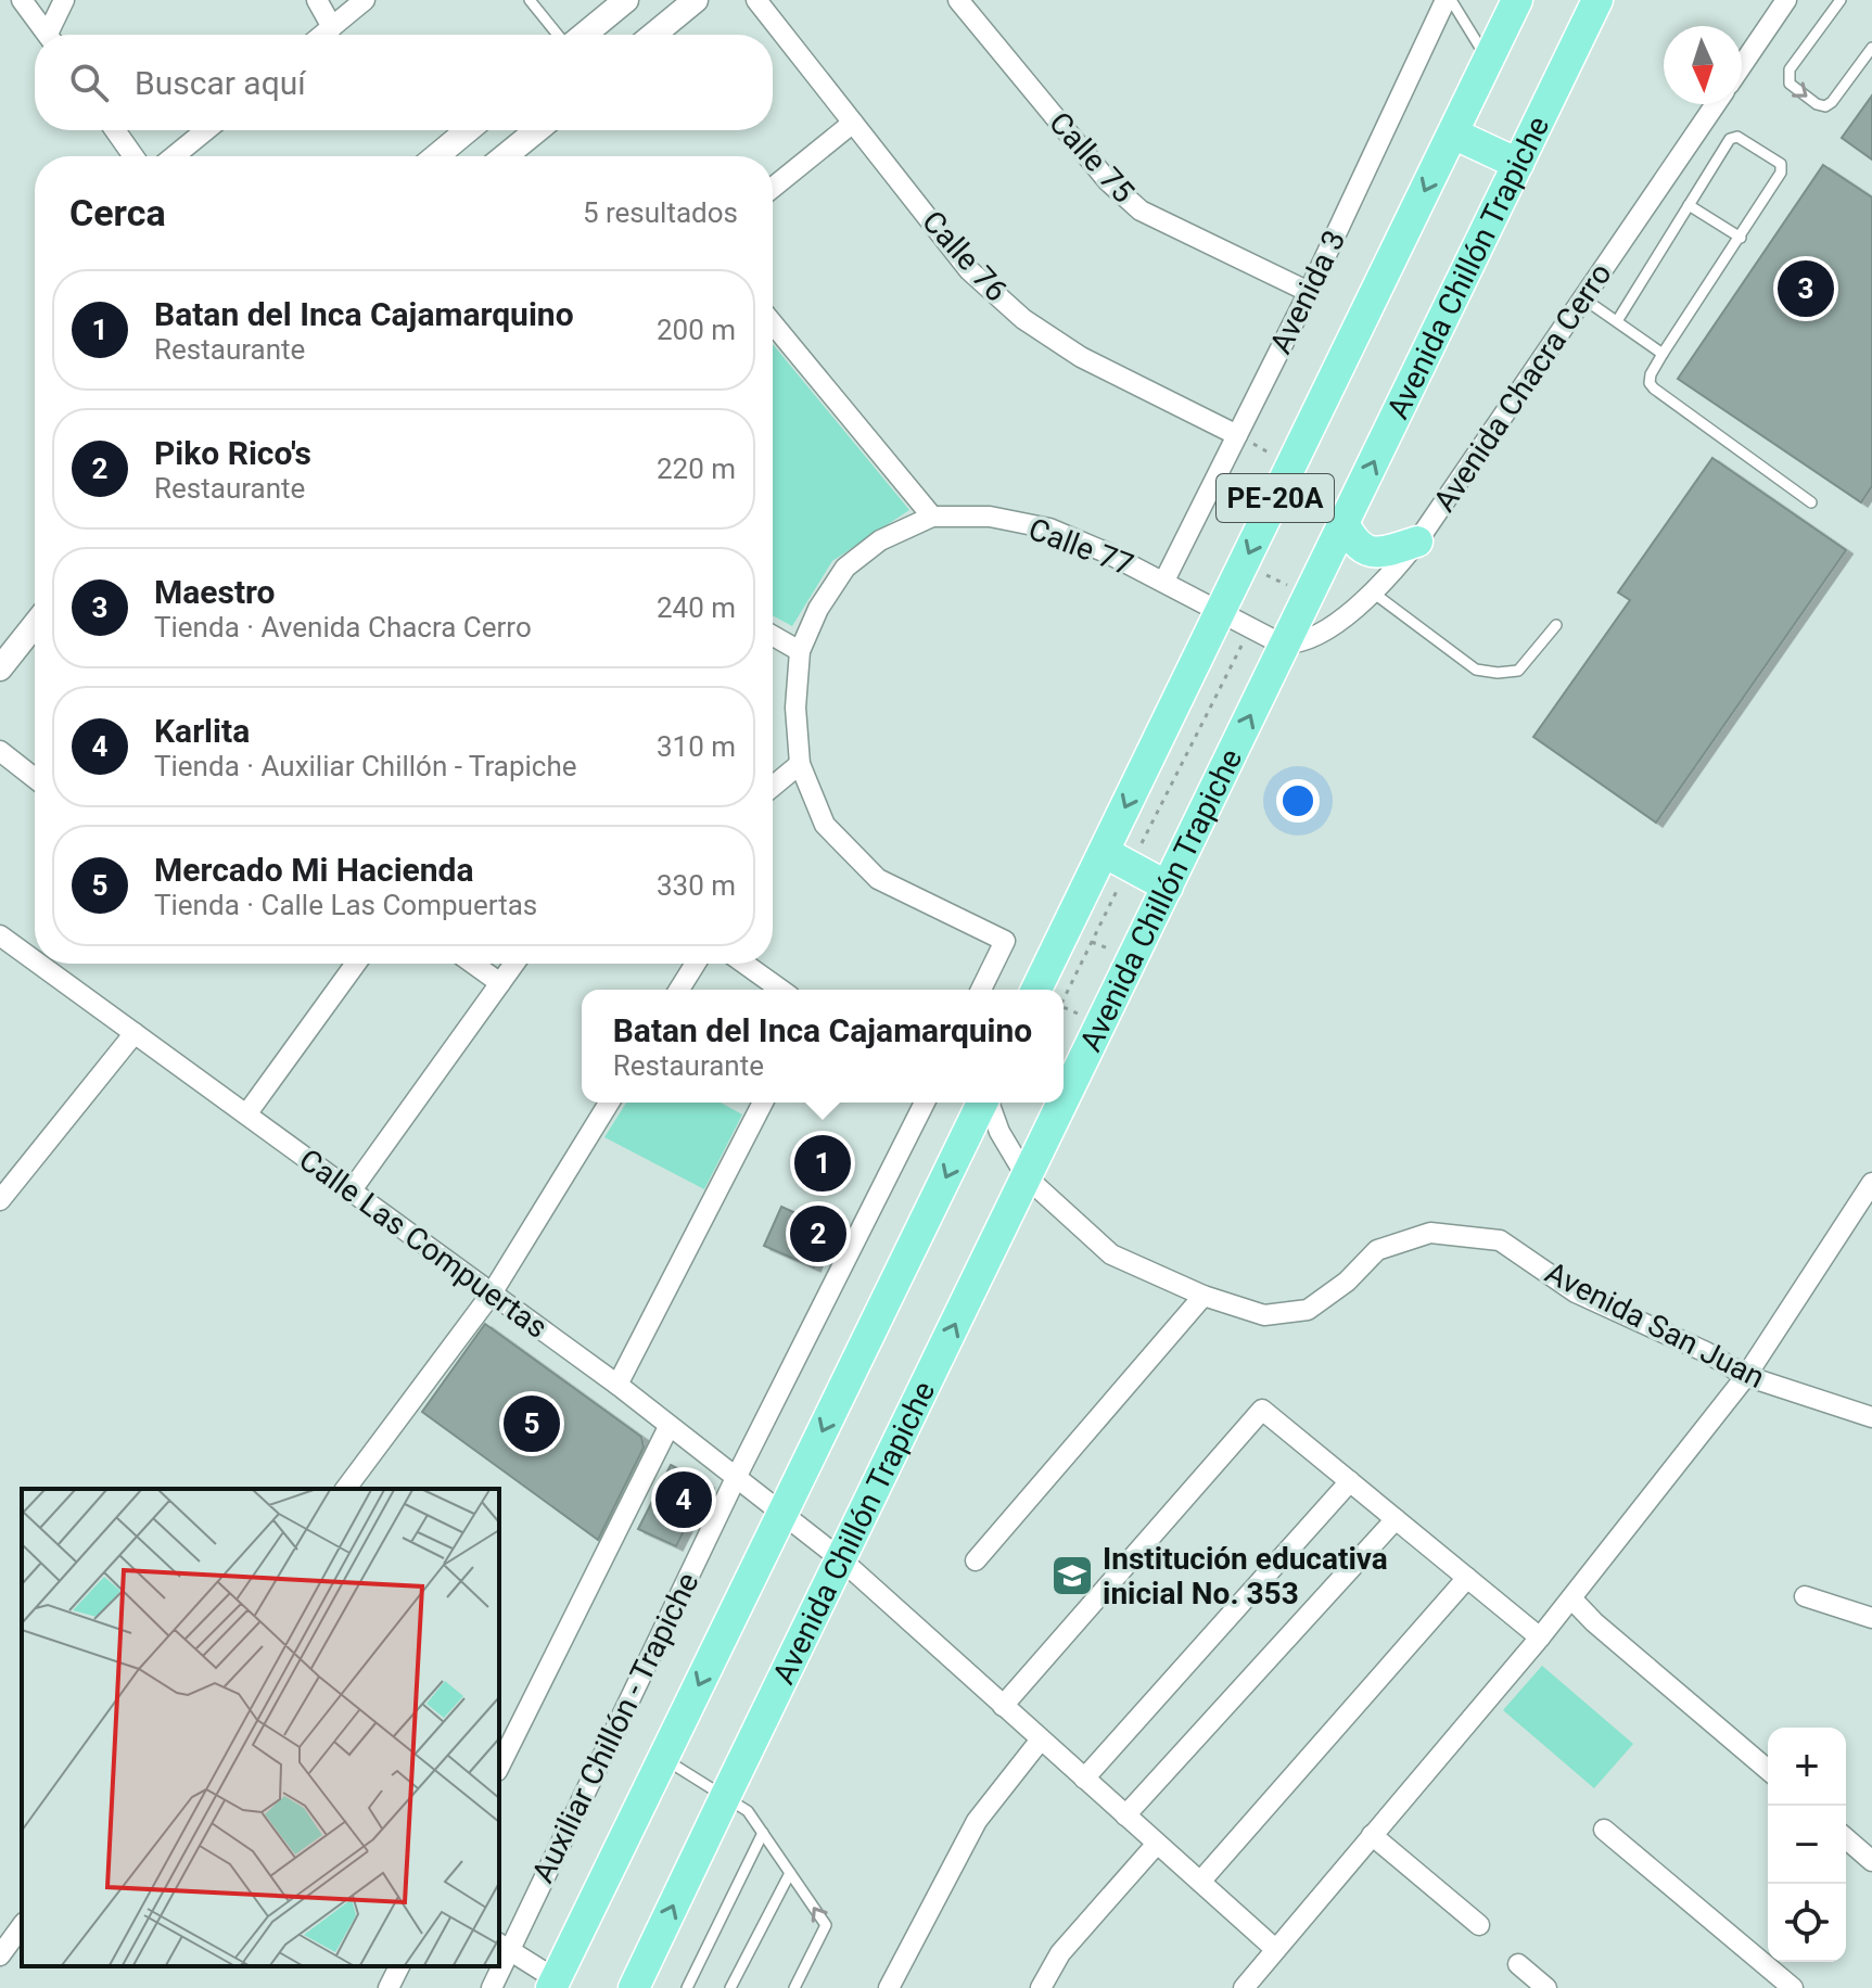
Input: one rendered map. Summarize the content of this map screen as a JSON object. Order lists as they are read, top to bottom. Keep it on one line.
{"streets":{"main road":["Avenida Chillón Trapiche","PE-20A"],"street":["Calle 75","Calle 76","Avenida 3","Avenida Chacra Cerro","Calle 77","Calle Las Compuertas","Avenida San Juan","Auxiliar Chillón - Trapiche"]},"crossings":[["Calle 75","Avenida 3"],["Calle 76","Avenida 3"],["Avenida Chillón Trapiche","Avenida Chacra Cerro"],["Avenida Chillón Trapiche","Calle 77"],["Avenida Chillón Trapiche","Calle Las Compuertas"],["Avenida Chillón Trapiche","Avenida San Juan"],["Avenida 3","Calle 77"],["Avenida Chacra Cerro","Calle 77"],["PE-20A","Calle 77"],["Calle Las Compuertas","Auxiliar Chillón - Trapiche"]],"places":{"school or university":["Institución educativa inicial No. 353"]},"north":"bottom","page":{"search":"Buscar aquí","heading":["Cerca","5 resultados"],"pins":["3","1","2","5","4"],"list":[{"mark":"1","name":"Batan del Inca Cajamarquino","note":"Restaurante","value":"200 m"},{"mark":"2","name":"Piko Rico's","note":"Restaurante","value":"220 m"},{"mark":"3","name":"Maestro","note":"Tienda · Avenida Chacra Cerro","value":"240 m"},{"mark":"4","name":"Karlita","note":"Tienda · Auxiliar Chillón - Trapiche","value":"310 m"},{"mark":"5","name":"Mercado Mi Hacienda","note":"Tienda · Calle Las Compuertas","value":"330 m"}],"popup":["Batan del Inca Cajamarquino","Restaurante"],"map_buttons":["+","−"]}}
